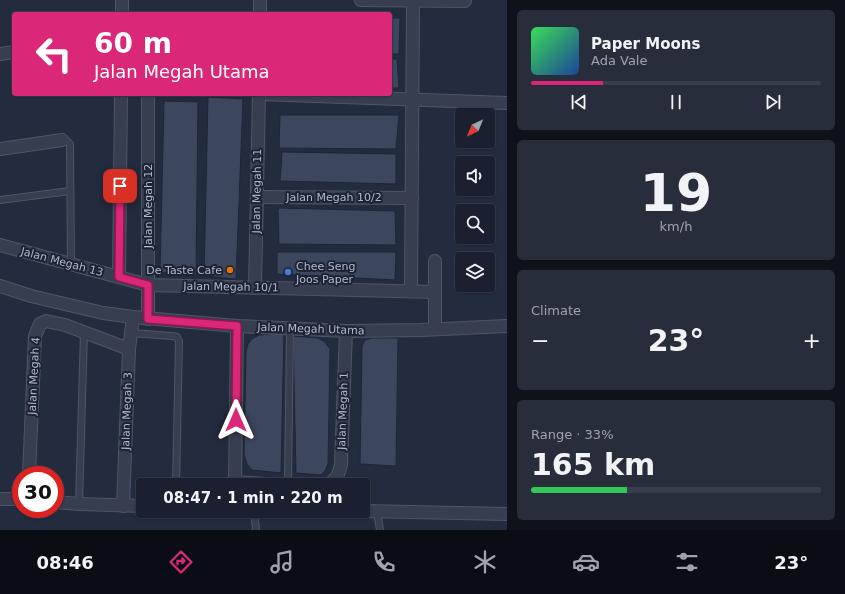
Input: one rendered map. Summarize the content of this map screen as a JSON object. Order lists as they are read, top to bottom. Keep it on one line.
{"streets":{"street":["Jalan Megah 11","Jalan Megah 10/2","Jalan Megah 12","Jalan Megah 13","Jalan Megah 10/1","Jalan Megah Utama","Jalan Megah 4","Jalan Megah 3","Jalan Megah 1"]},"crossings":[["Jalan Megah 11","Jalan Megah 10/2"],["Jalan Megah 11","Jalan Megah 10/1"],["Jalan Megah 12","Jalan Megah 13"],["Jalan Megah 12","Jalan Megah 10/1"],["Jalan Megah 12","Jalan Megah Utama"],["Jalan Megah 13","Jalan Megah 10/1"],["Jalan Megah Utama","Jalan Megah 3"],["Jalan Megah Utama","Jalan Megah 1"],["Jalan Megah 4","Jalan Megah 3"]],"places":["De Taste Cafe","Chee Seng Joos Paper"],"north":"bottom left","page":{"turn":["60 m","Jalan Megah Utama"],"song":["Paper Moons","Ada Vale"],"tile":[["19","km/h"],"Climate",["Range · 33%","165 km"]],"heat":["−","23°","+"],"limit":"30","trip":"08:47 · 1 min · 220 m","tabs":["08:46","23°"]}}
